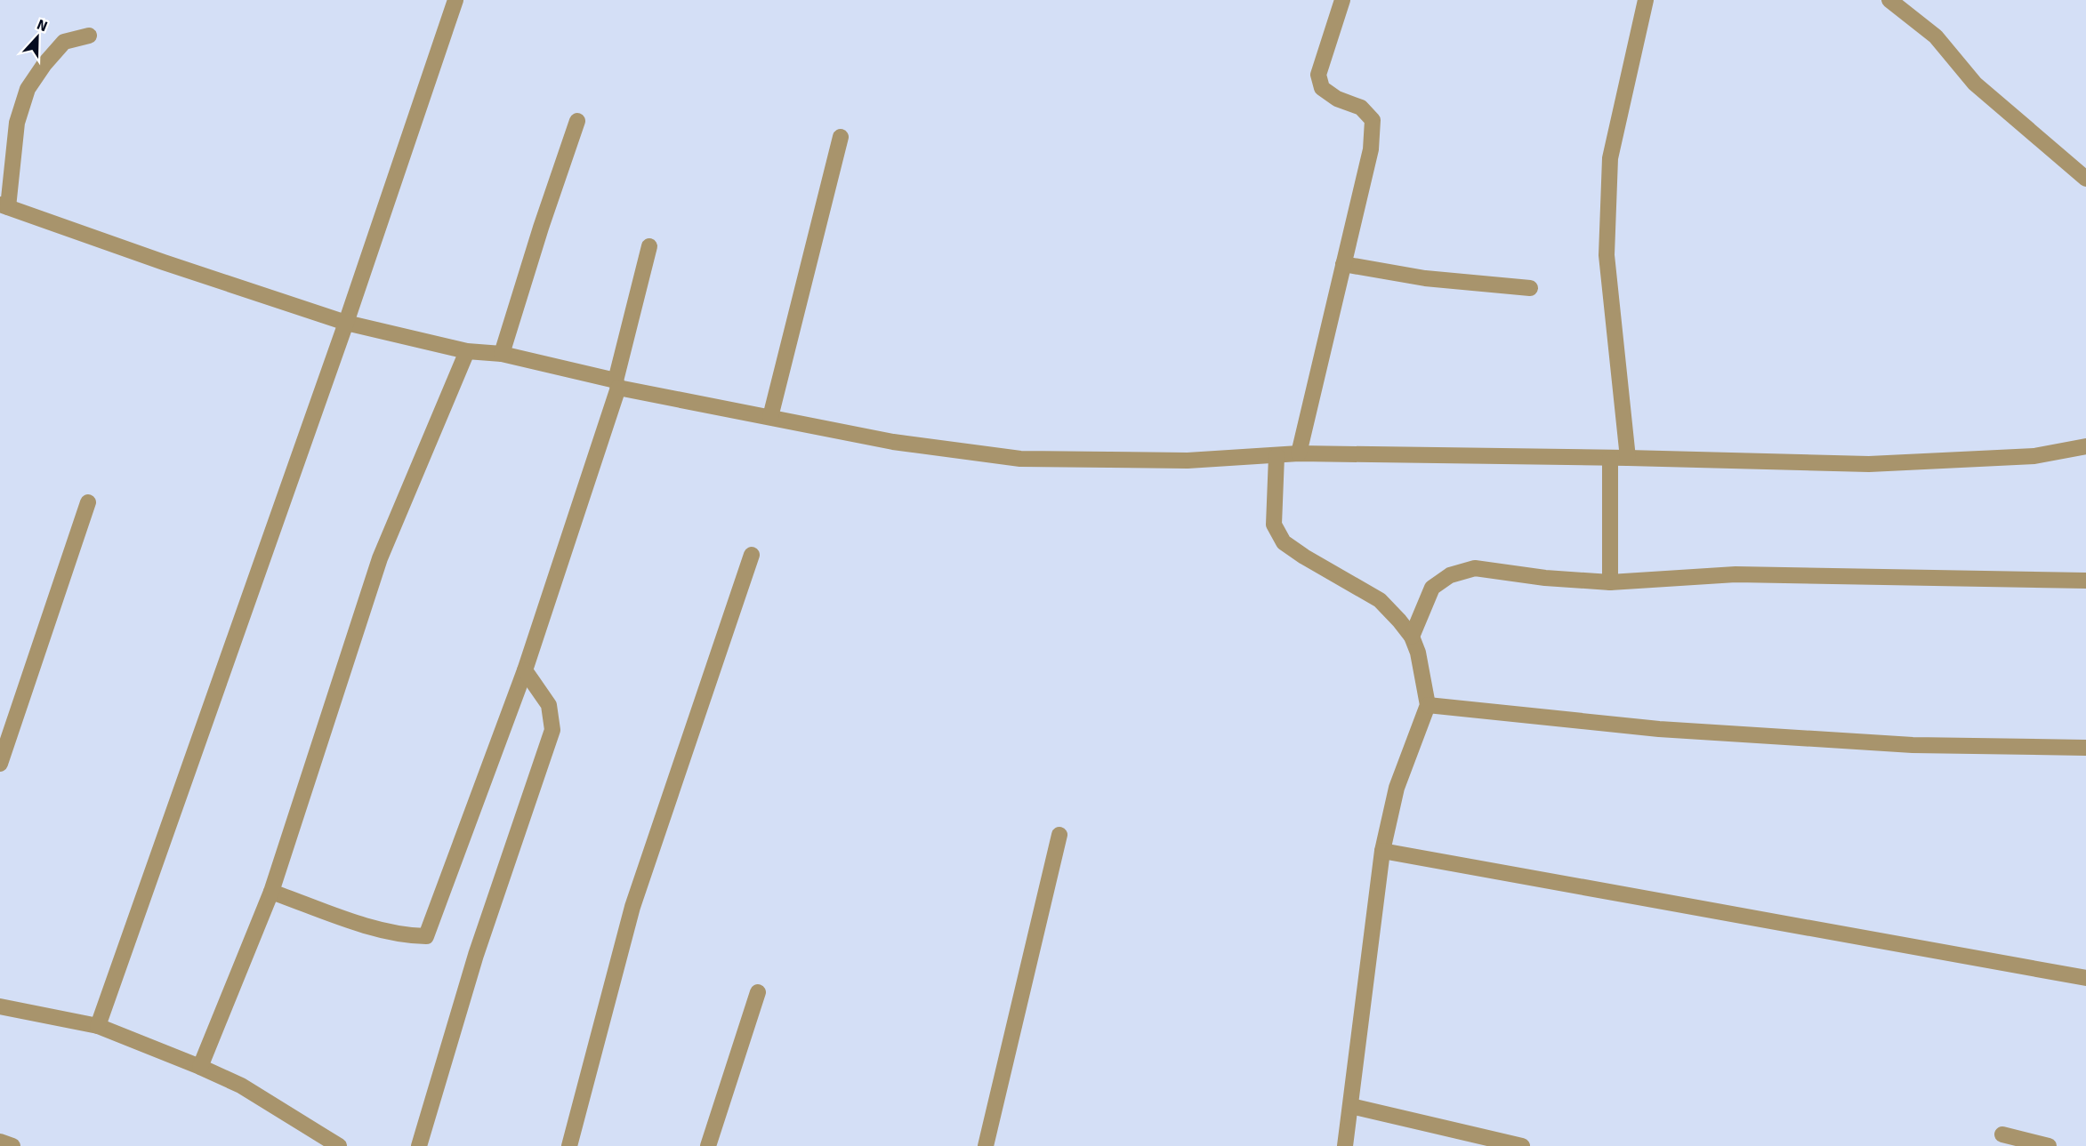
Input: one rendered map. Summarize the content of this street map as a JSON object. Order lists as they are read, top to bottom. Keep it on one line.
{"north":"top"}
